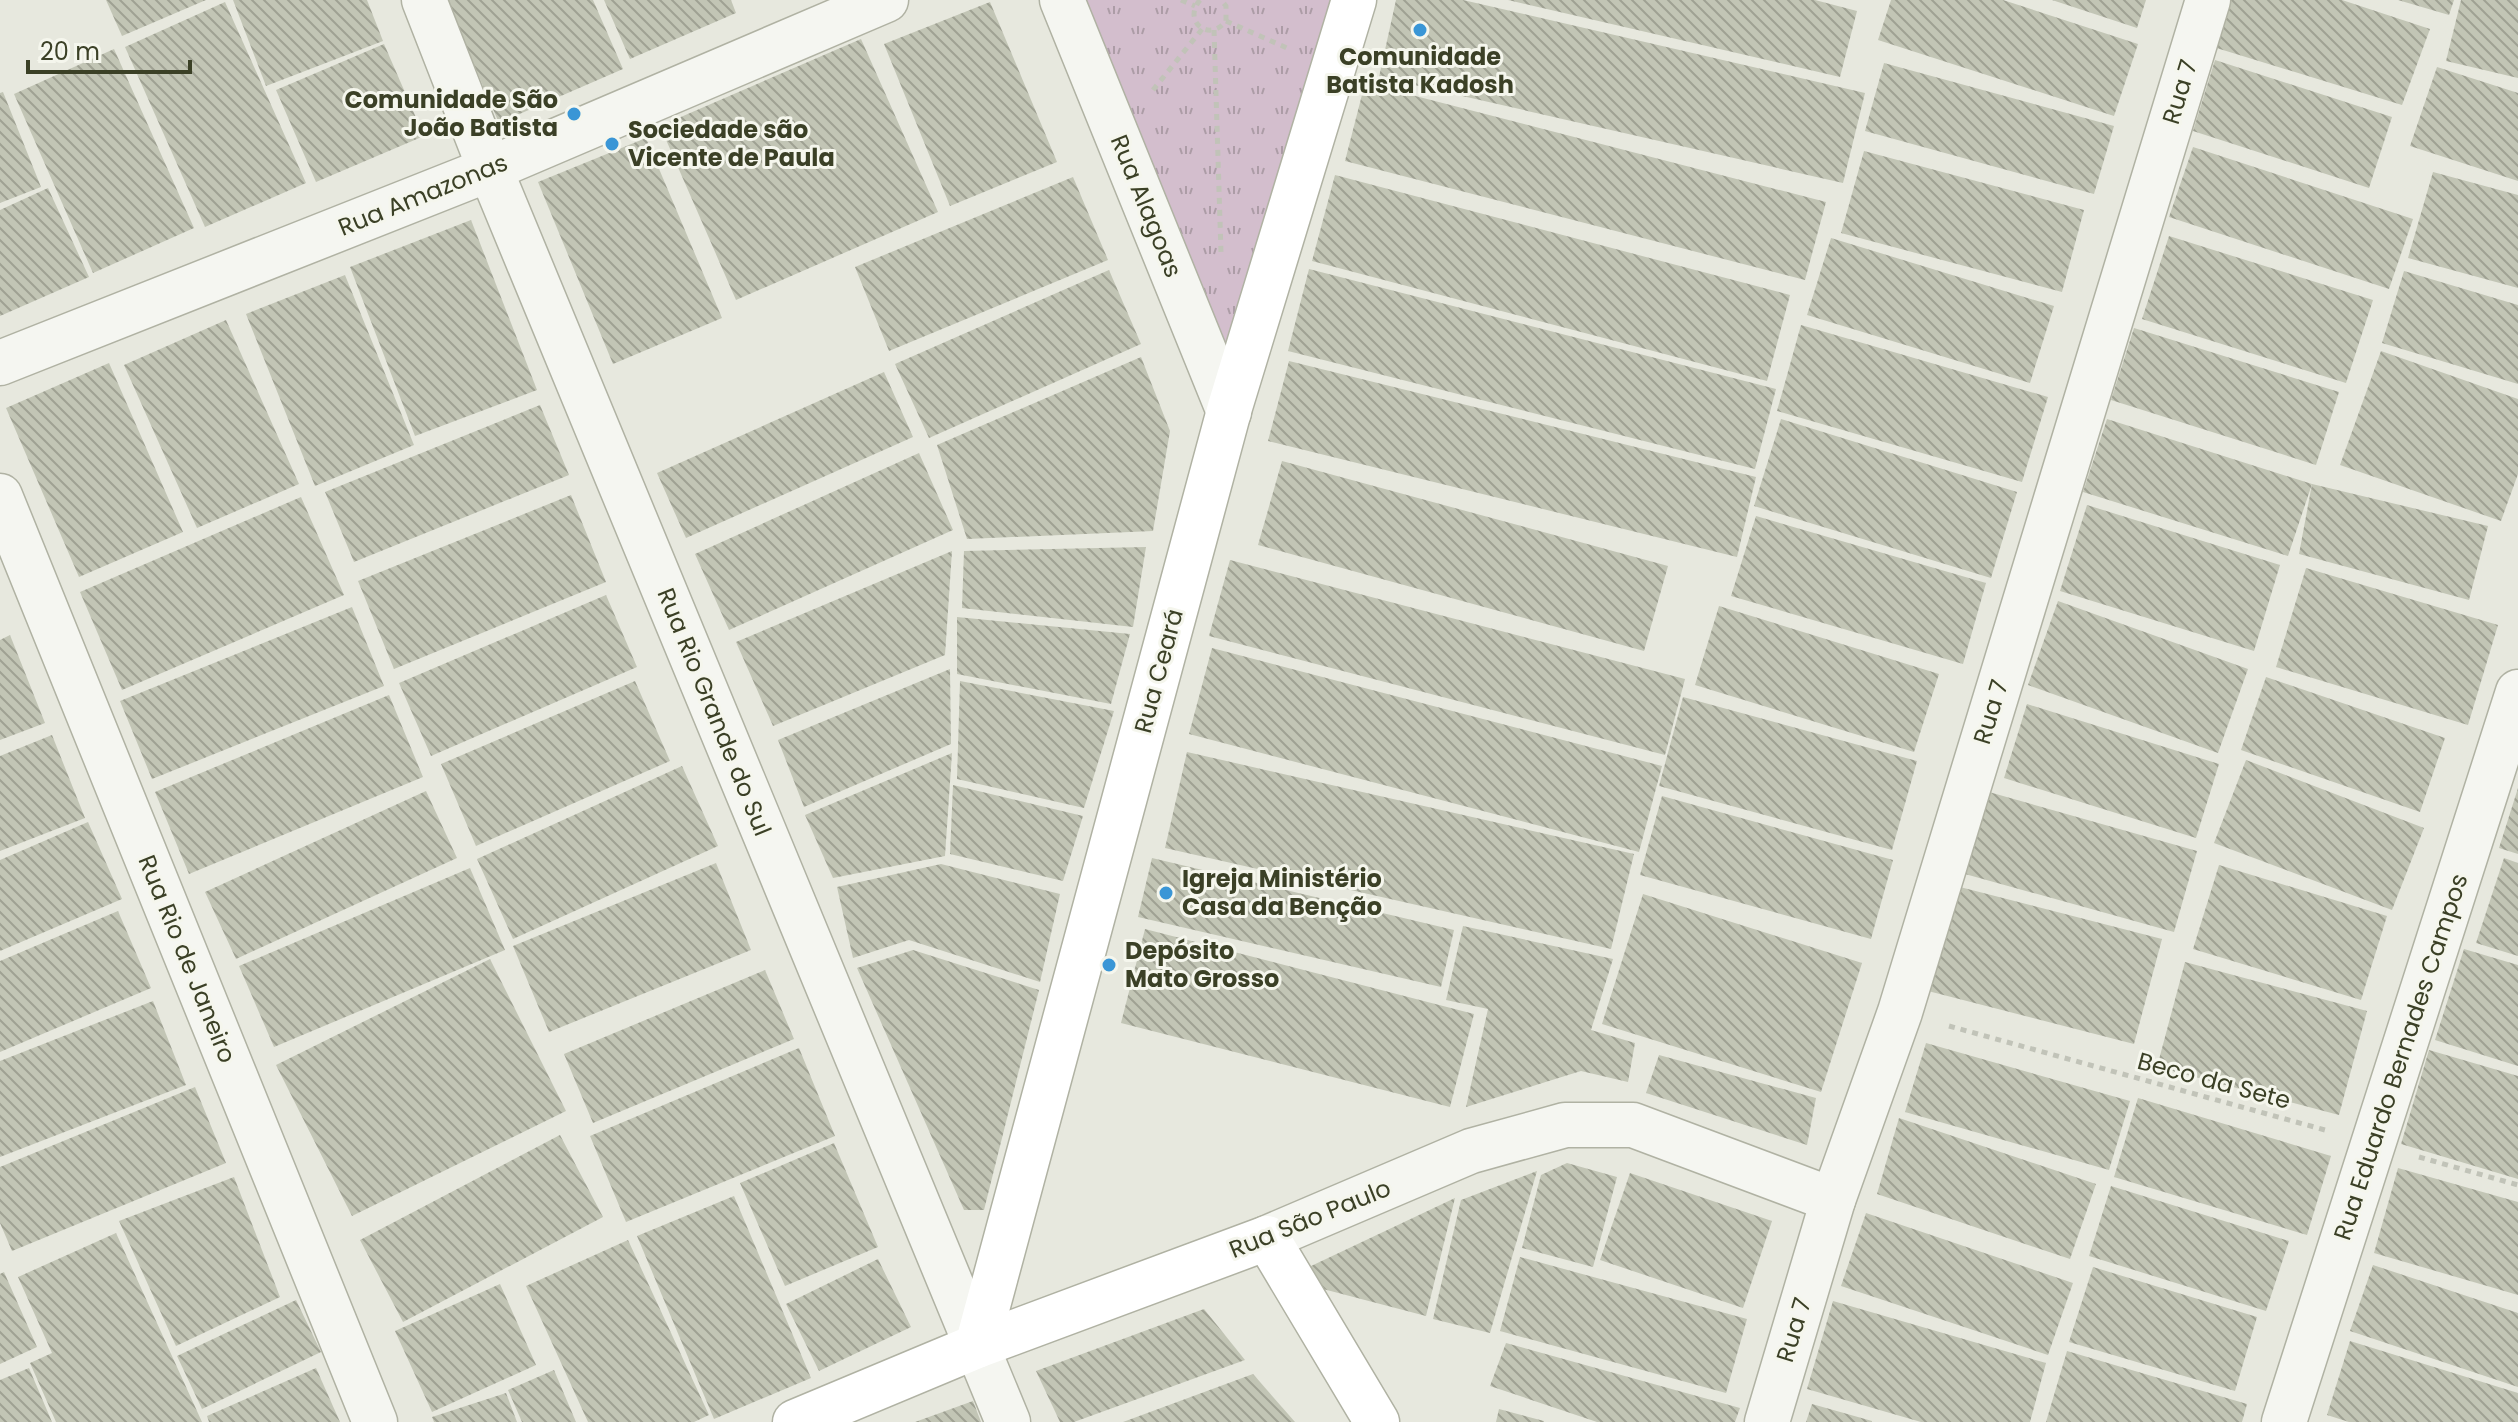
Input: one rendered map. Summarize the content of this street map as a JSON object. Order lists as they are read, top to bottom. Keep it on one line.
{"streets":{"street":["Rua 7","Rua Amazonas","Rua Alagoas","Rua Ceará","Rua Rio Grande do Sul","Rua Rio de Janeiro","Rua Eduardo Bernades Campos","Rua São Paulo"],"path":["Beco da Sete"]},"crossings":[["Rua 7","Beco da Sete"],["Rua 7","Rua São Paulo"],["Rua Amazonas","Rua Rio Grande do Sul"],["Rua Alagoas","Rua Ceará"],["Rua Ceará","Rua Rio Grande do Sul"],["Rua Ceará","Rua São Paulo"],["Rua Rio Grande do Sul","Rua São Paulo"],["Rua Eduardo Bernades Campos","Beco da Sete"]],"places":["Comunidade Batista Kadosh","Comunidade São João Batista","Sociedade são Vicente de Paula","Igreja Ministério Casa da Benção","Depósito Mato Grosso"],"scale_bar":"20 m"}
